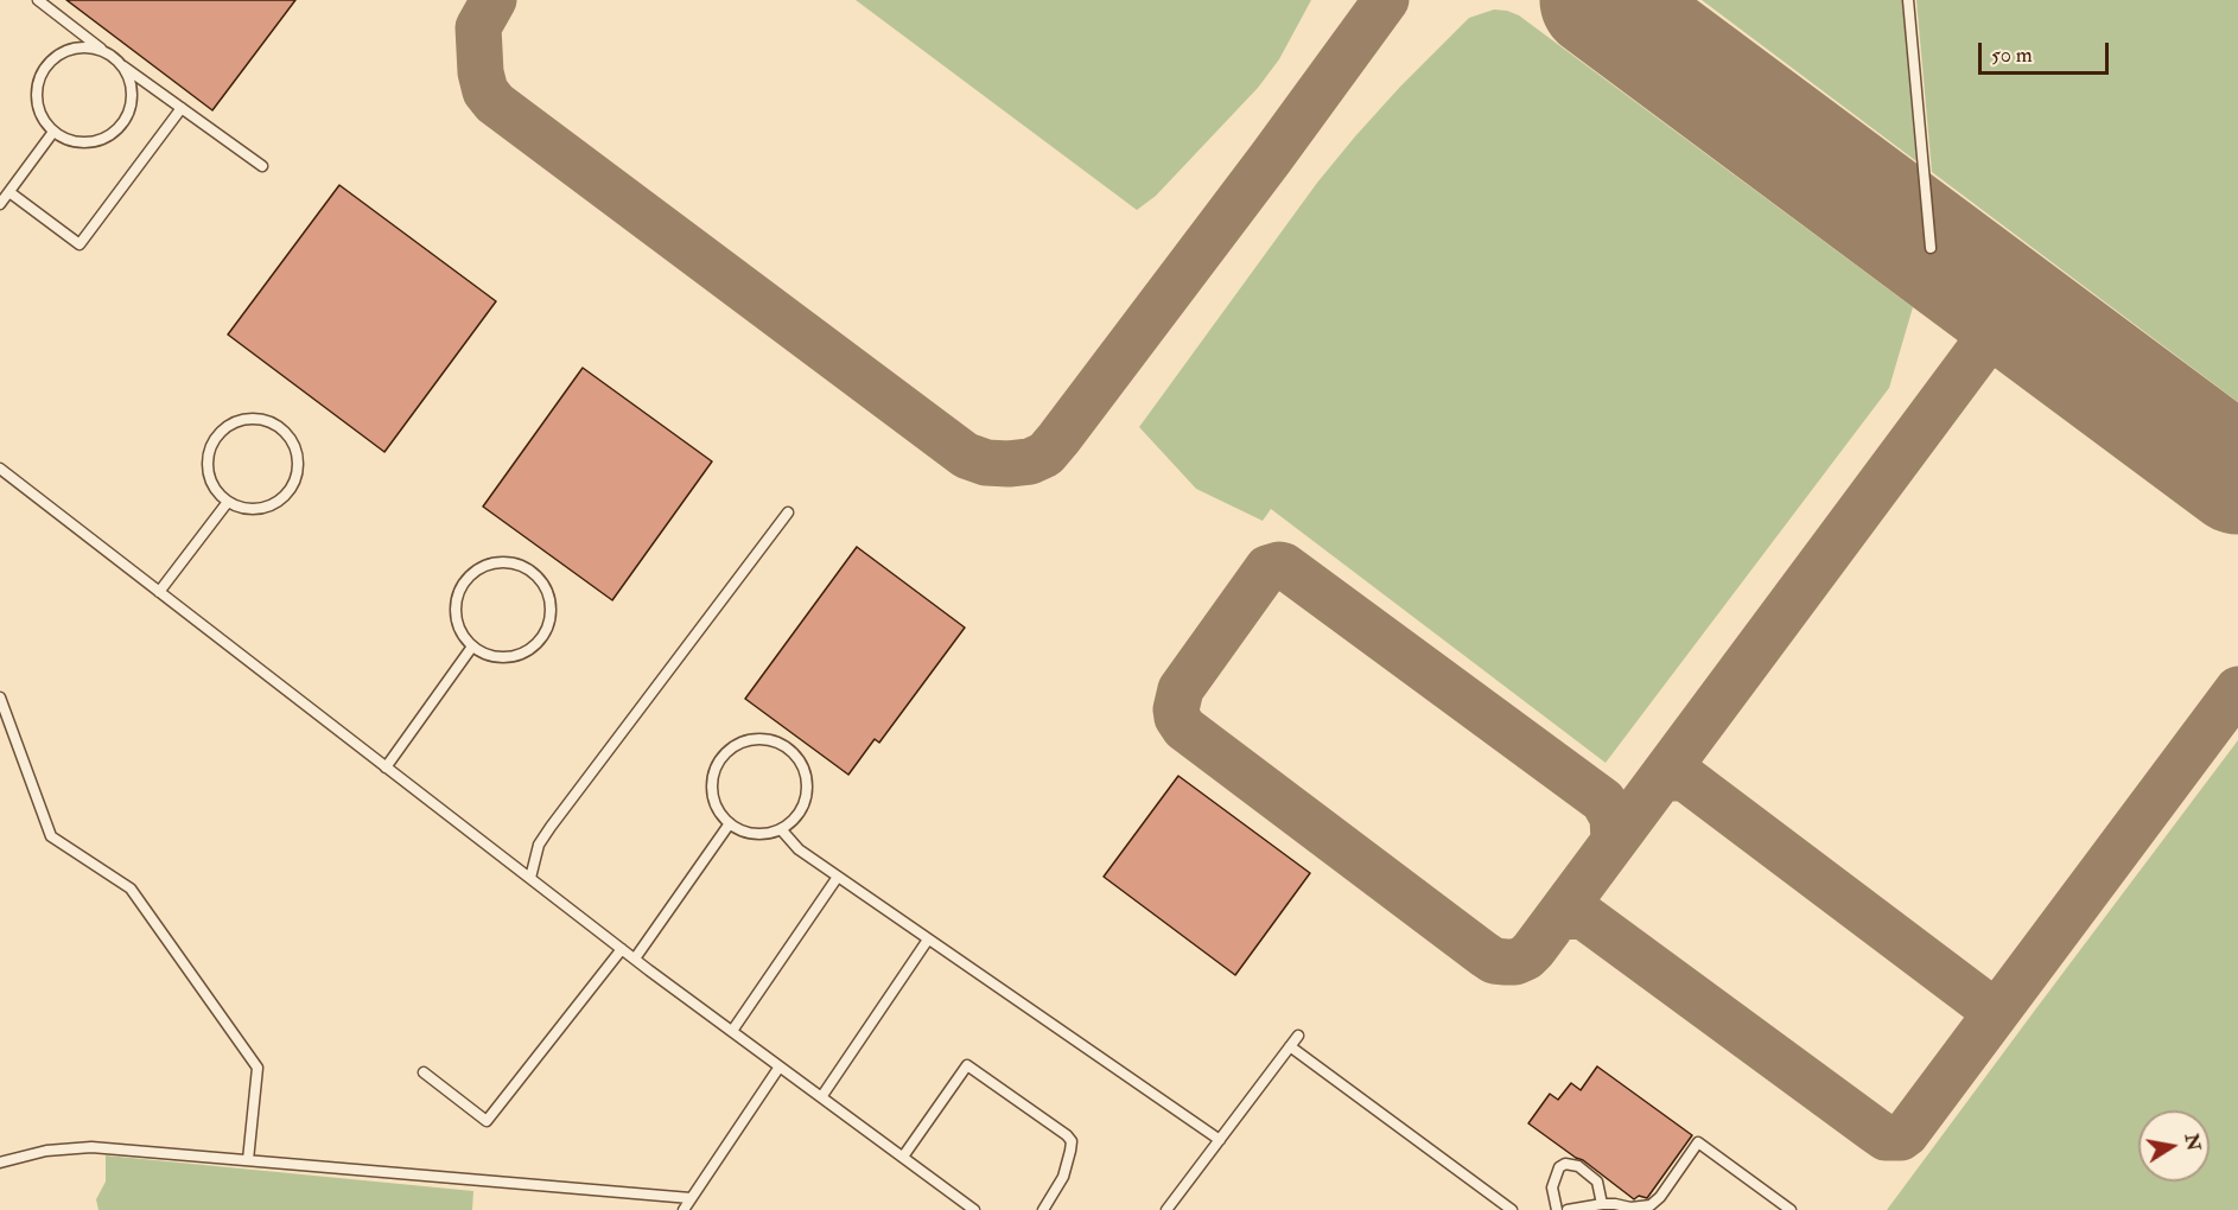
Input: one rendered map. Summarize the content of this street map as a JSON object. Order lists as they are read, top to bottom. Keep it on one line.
{"scale_bar":"50 m","north":"right"}
